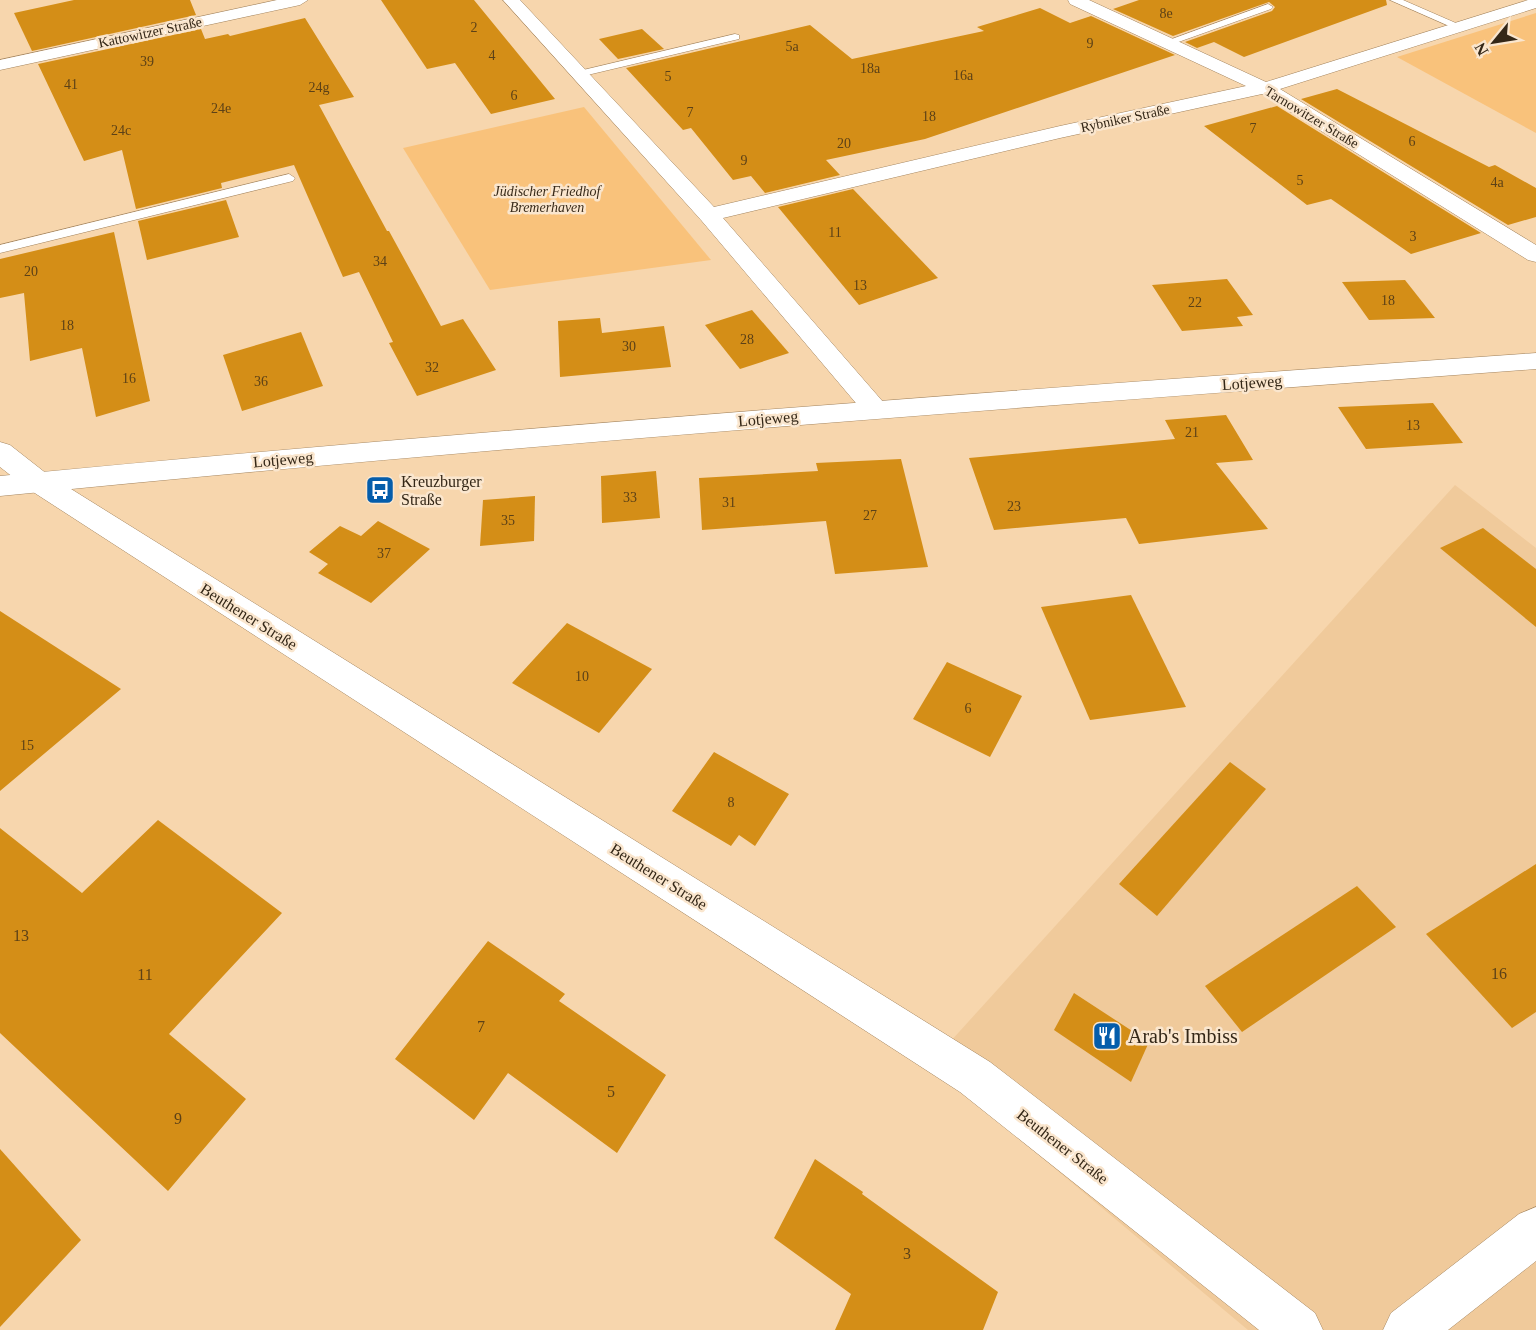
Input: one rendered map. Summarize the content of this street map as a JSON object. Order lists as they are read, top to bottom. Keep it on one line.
{"streets":{"street":["Kattowitzer Straße","Tarnowitzer Straße","Rybniker Straße","Lotjeweg","Beuthener Straße"]},"crossings":[["Tarnowitzer Straße","Rybniker Straße"],["Lotjeweg","Beuthener Straße"]],"parks":["Jüdischer Friedhof Bremerhaven"],"places":{"bus stop":["Kreuzburger Straße"],"restaurant":["Arab's Imbiss"]},"house_numbers":["8e","2","9","5a","4","39","18a","16a","5","41","24g","6","24e","7","18","7","24c","6","20","9","5","4a","11","3","34","20","13","18","22","18","28","30","32","16","36","13","21","33","31","23","27","35","37","10","6","15","8","13","16","11","7","5","9","3"],"north":"bottom left"}
